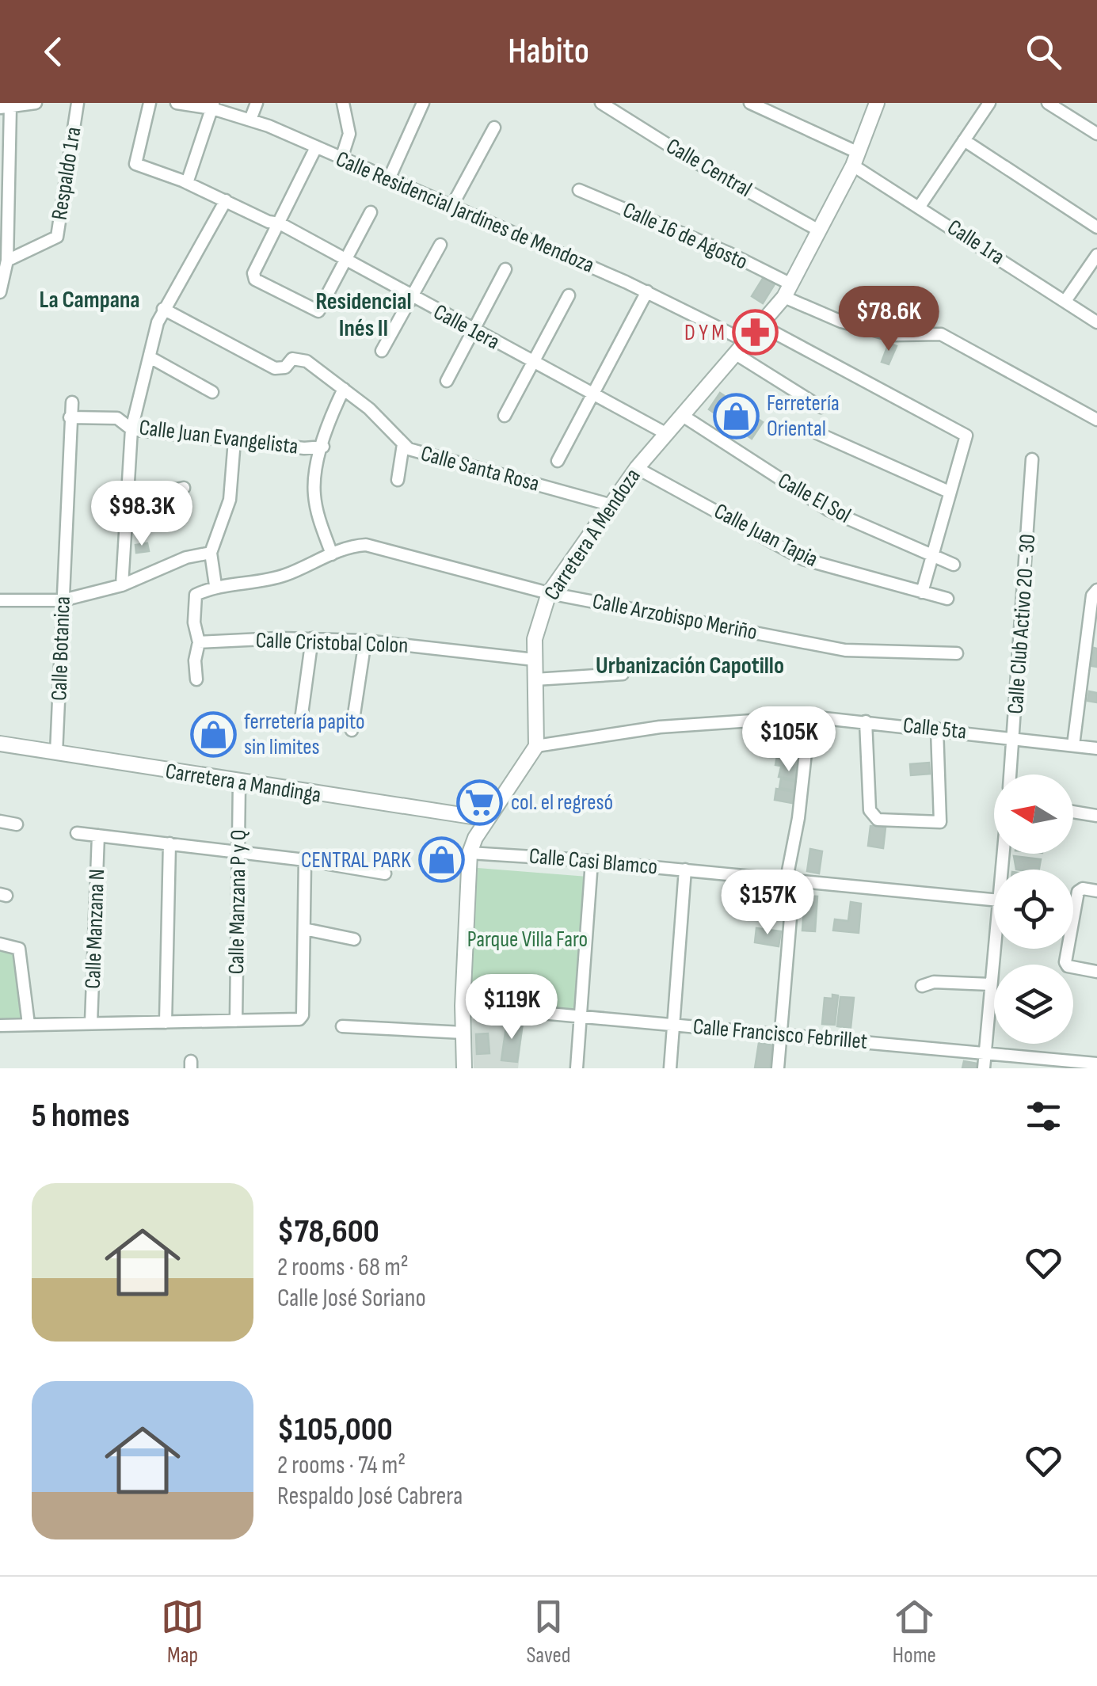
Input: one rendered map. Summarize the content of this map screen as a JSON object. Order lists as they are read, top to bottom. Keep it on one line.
{"streets":{"street":["Calle Central","Respaldo 1ra","Calle Residencial Jardines de Mendoza","Calle 16 de Agosto","Calle 1ra","Calle 1era","Calle Juan Evangelista","Calle Santa Rosa","Calle El Sol","Carretera A Mendoza","Calle Juan Tapia","Calle Arzobispo Meriño","Calle Club Activo 20 - 30","Calle Cristobal Colon","Calle Botanica","Calle 5ta","Carretera a Mandinga","Calle Casi Blamco","Calle Manzana P y Q","Calle Manzana N","Calle Francisco Febrillet"]},"crossings":[["Calle Central","Carretera A Mendoza"],["Calle Residencial Jardines de Mendoza","Carretera A Mendoza"],["Calle 16 de Agosto","Carretera A Mendoza"],["Calle 1ra","Carretera A Mendoza"],["Calle 1era","Carretera A Mendoza"],["Calle Juan Evangelista","Calle Botanica"],["Calle Santa Rosa","Carretera A Mendoza"],["Calle El Sol","Carretera A Mendoza"],["Carretera A Mendoza","Calle Juan Tapia"],["Carretera A Mendoza","Calle Arzobispo Meriño"],["Carretera A Mendoza","Calle Cristobal Colon"],["Carretera A Mendoza","Calle 5ta"],["Calle Club Activo 20 - 30","Calle 5ta"],["Calle Botanica","Carretera a Mandinga"],["Carretera a Mandinga","Calle Manzana P y Q"]],"districts":["La Campana","Residencial Inés II","Urbanización Capotillo"],"parks":["Parque Villa Faro"],"places":{"pharmacy":["D Y M"],"shop":["Ferretería Oriental","ferretería papito sin limites","CENTRAL PARK"],"supermarket":["col. el regresó"]},"north":"left","page":{"header":"Habito","price":["$78.6K","$98.3K","$105K","$157K","$119K"],"heading":"5 homes","list":[{"name":"$78,600","note":"2 rooms · 68 m² · Calle José Soriano"},{"name":"$105,000","note":"2 rooms · 74 m² · Respaldo José Cabrera"}],"tabs":["Map","Saved","Home"]}}
